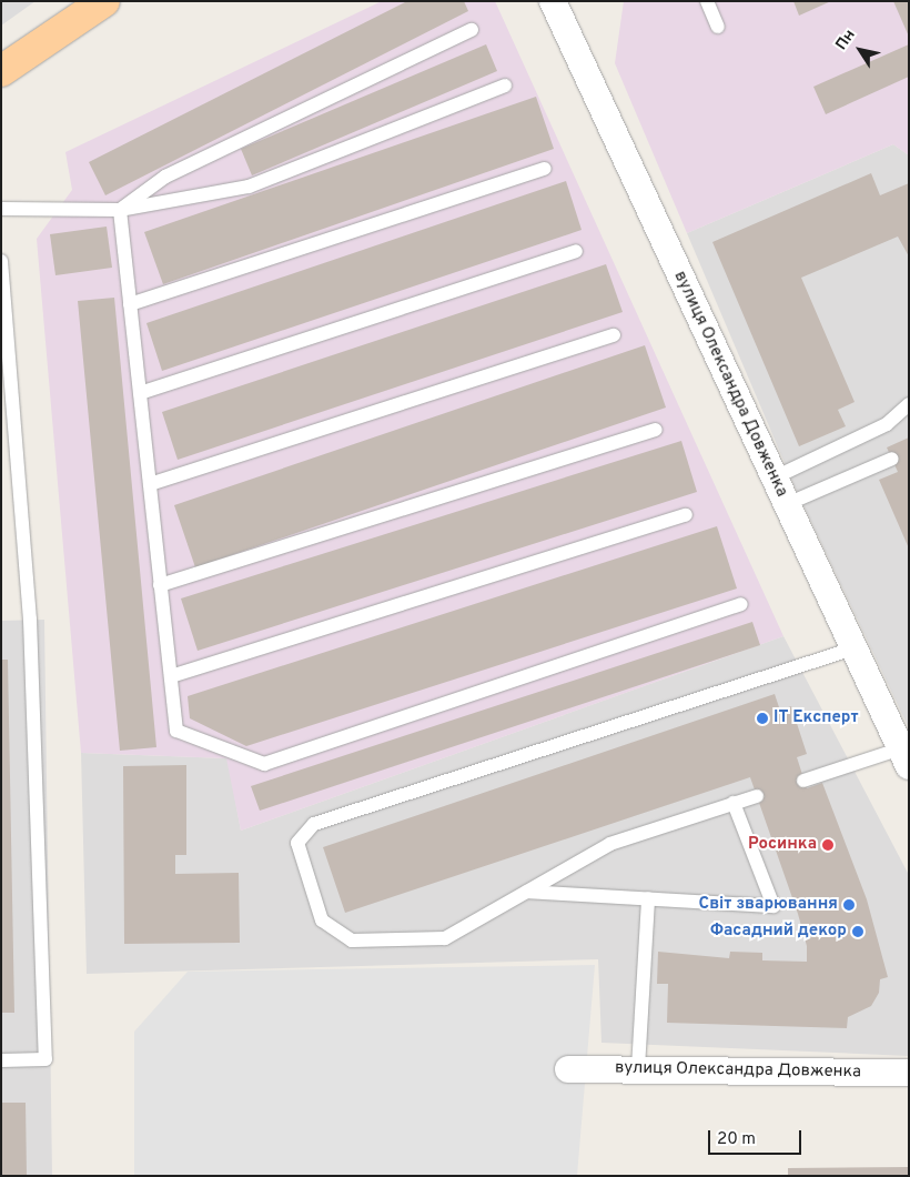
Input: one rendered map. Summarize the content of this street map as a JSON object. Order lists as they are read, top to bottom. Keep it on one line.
{"streets":{"street":["вулиця Олександра Довженка"]},"places":["IT Експерт","Росинка","Світ зварювання","Фасадний декор"],"scale_bar":"20 m","north":"top left"}
